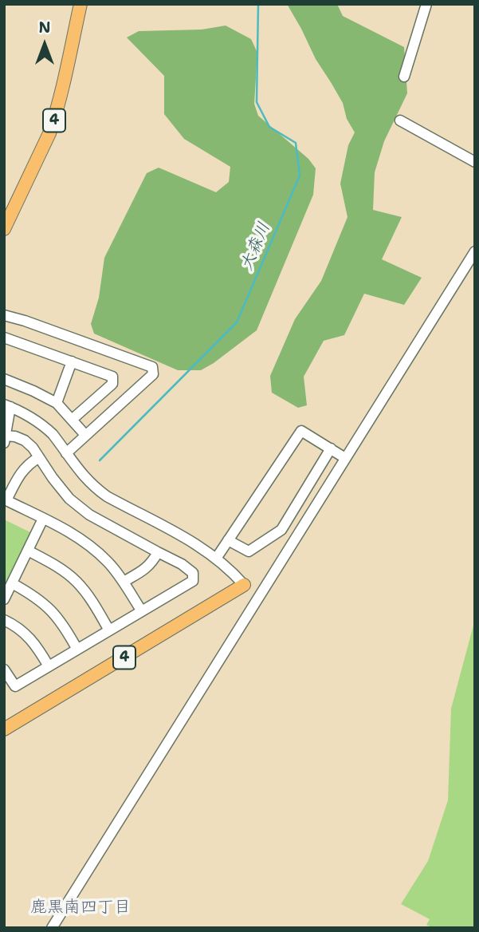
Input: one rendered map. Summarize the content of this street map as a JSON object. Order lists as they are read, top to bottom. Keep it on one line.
{"streets":{"main road":["4"]},"districts":["鹿黒南四丁目"],"water":["大森川"],"north":"top"}
